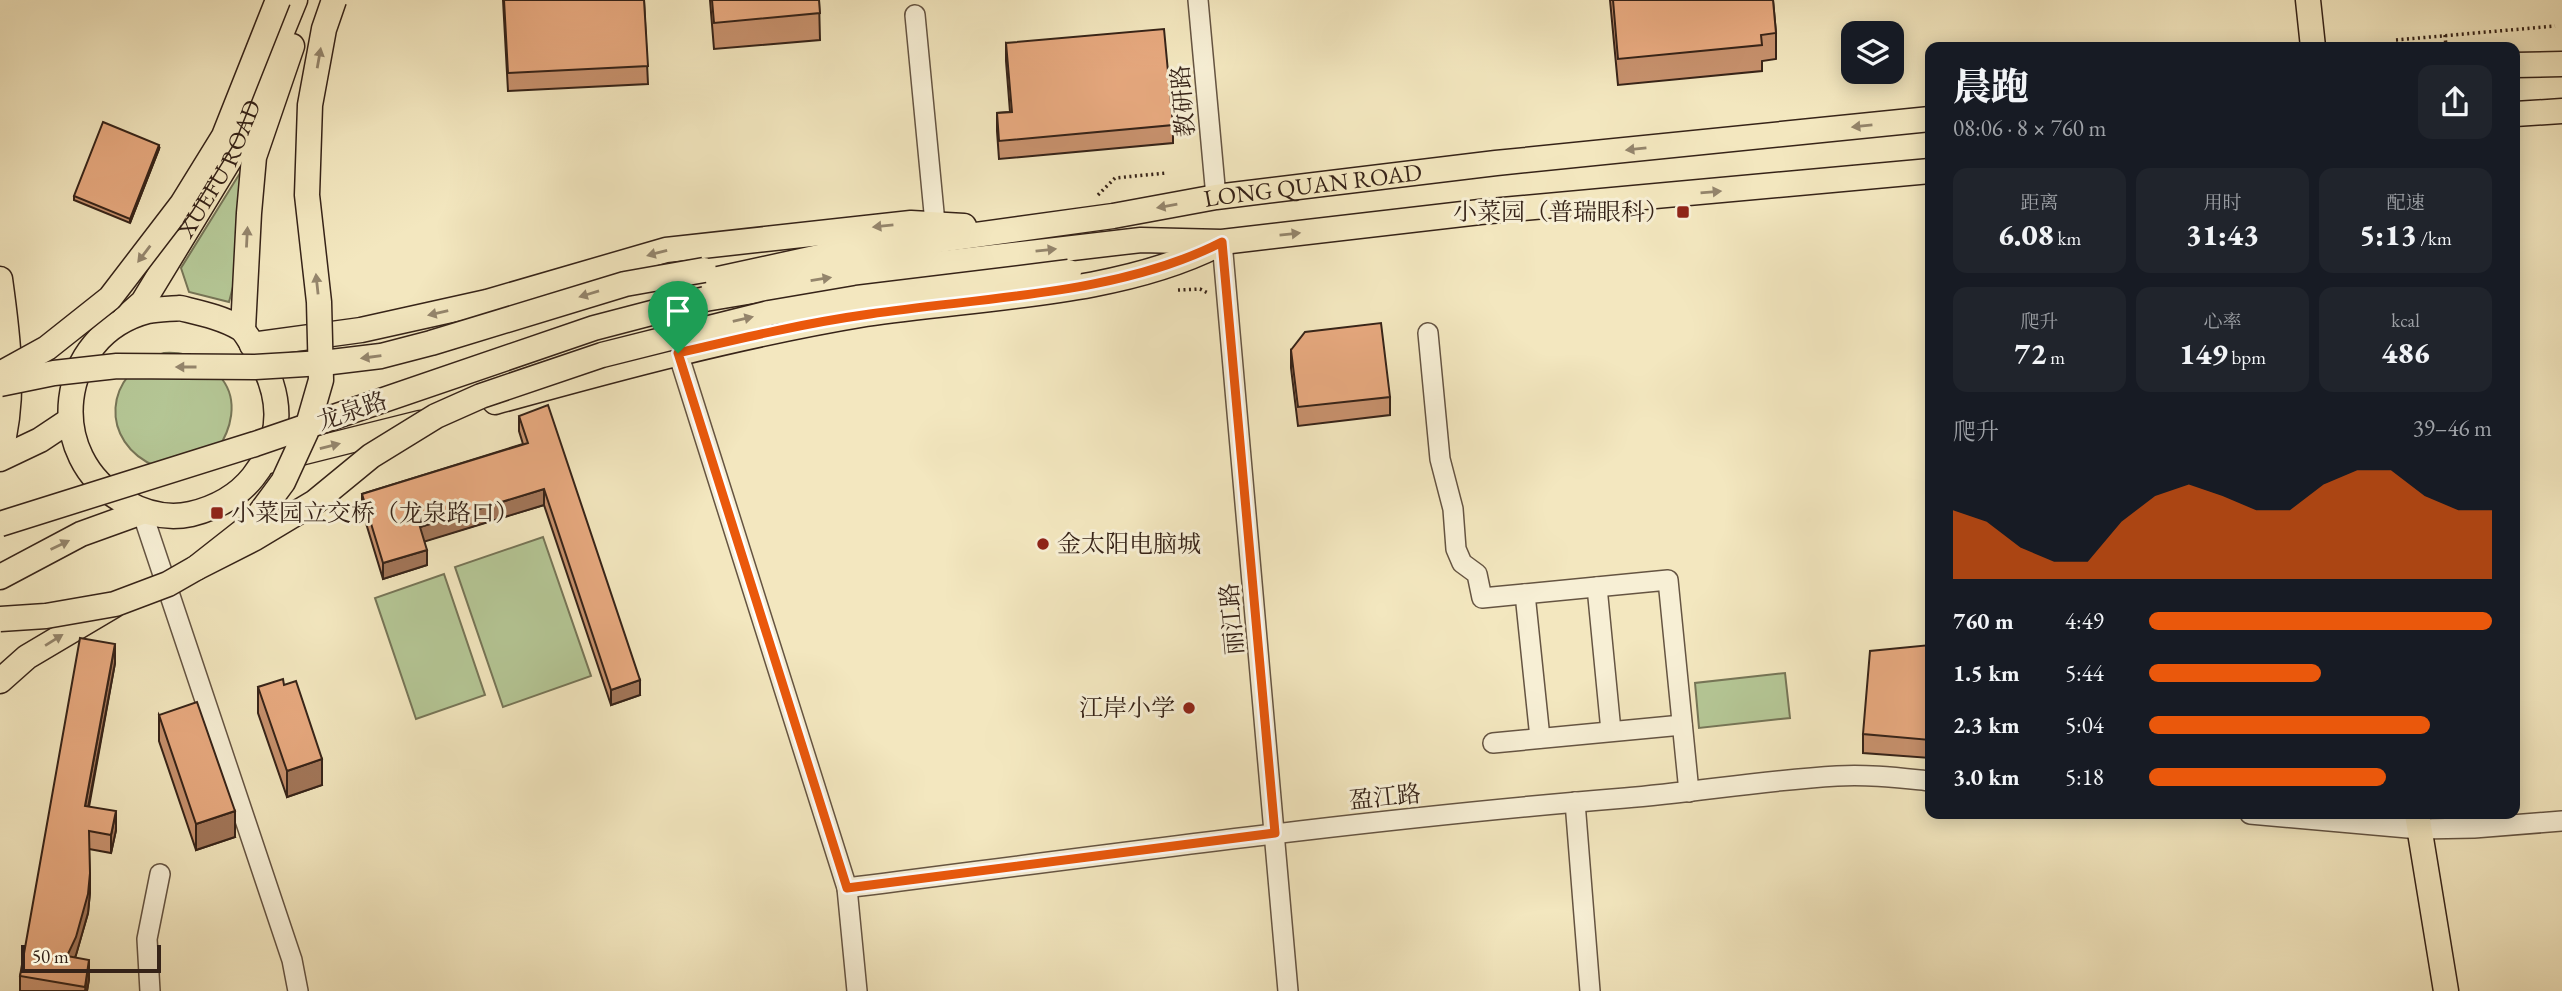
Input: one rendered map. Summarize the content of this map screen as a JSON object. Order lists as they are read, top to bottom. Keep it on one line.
{"streets":{"main road":["XUEFU ROAD","LONG QUAN ROAD","龙泉路"],"street":["教研路","丽江路","盈江路"]},"crossings":[["教研路","LONG QUAN ROAD"],["LONG QUAN ROAD","龙泉路"],["LONG QUAN ROAD","丽江路"],["丽江路","盈江路"]],"places":{"transit":["小菜园（普瑞眼科）","小菜园立交桥（龙泉路口）"],"other":["金太阳电脑城","江岸小学"]},"scale_bar":"50 m","page":{"heading":["晨跑","08:06 · 8 × 760 m"],"stats":[["距离","6.08 km"],["用时","31:43"],["配速","5:13 /km"],["爬升","72 m"],["心率","149 bpm"],["kcal","486"]],"chart":["爬升","39–46 m"],"list":[{"name":"760 m","note":"4:49"},{"name":"1.5 km","note":"5:44"},{"name":"2.3 km","note":"5:04"},{"name":"3.0 km","note":"5:18"}],"scale":"50 m"}}
